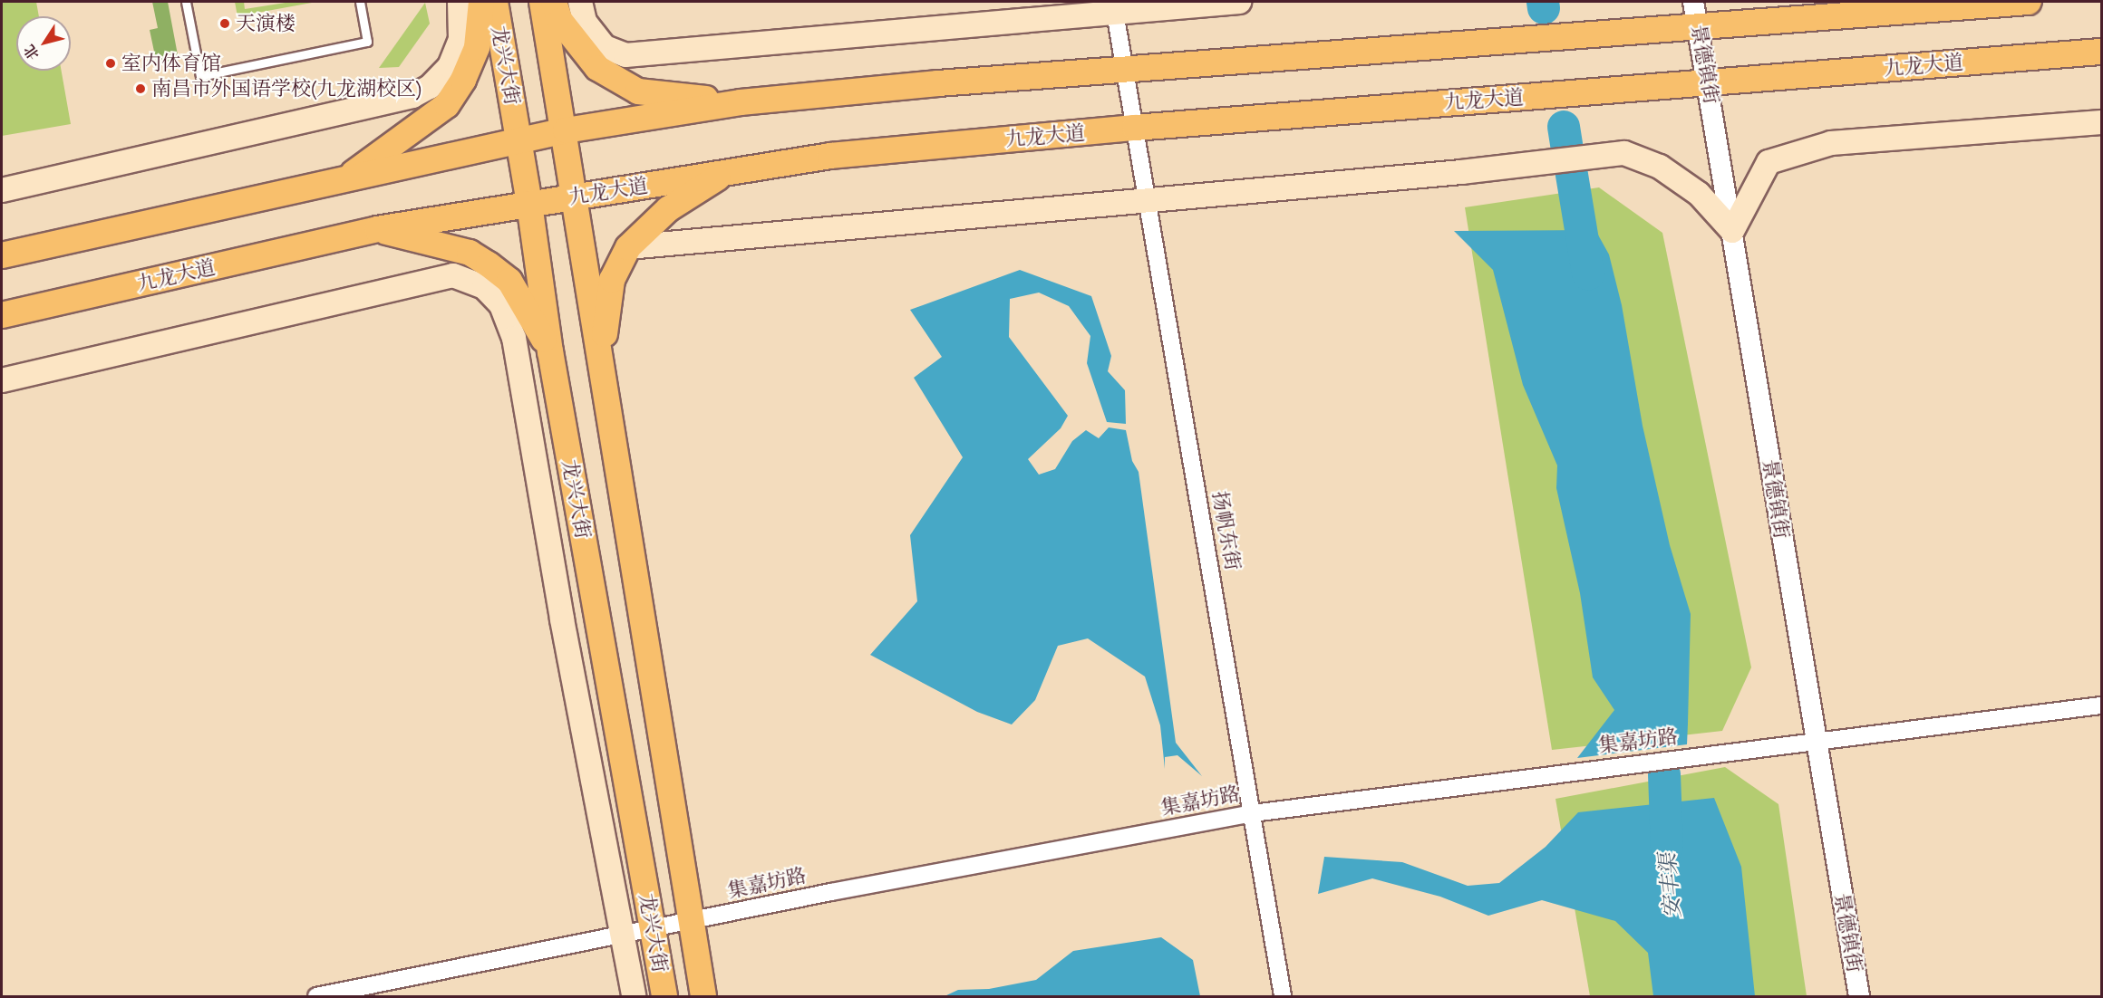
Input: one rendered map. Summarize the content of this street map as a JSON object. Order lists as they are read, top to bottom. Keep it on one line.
{"streets":{"main road":["龙兴大街","九龙大道"],"street":["景德镇街","扬帆东街","集嘉坊路"]},"crossings":[["景德镇街","九龙大道"],["景德镇街","集嘉坊路"],["龙兴大街","九龙大道"],["龙兴大街","集嘉坊路"],["九龙大道","扬帆东街"],["扬帆东街","集嘉坊路"]],"water":["安丰渠"],"places":["天演楼","室内体育馆","南昌市外国语学校(九龙湖校区)"],"north":"bottom left"}
